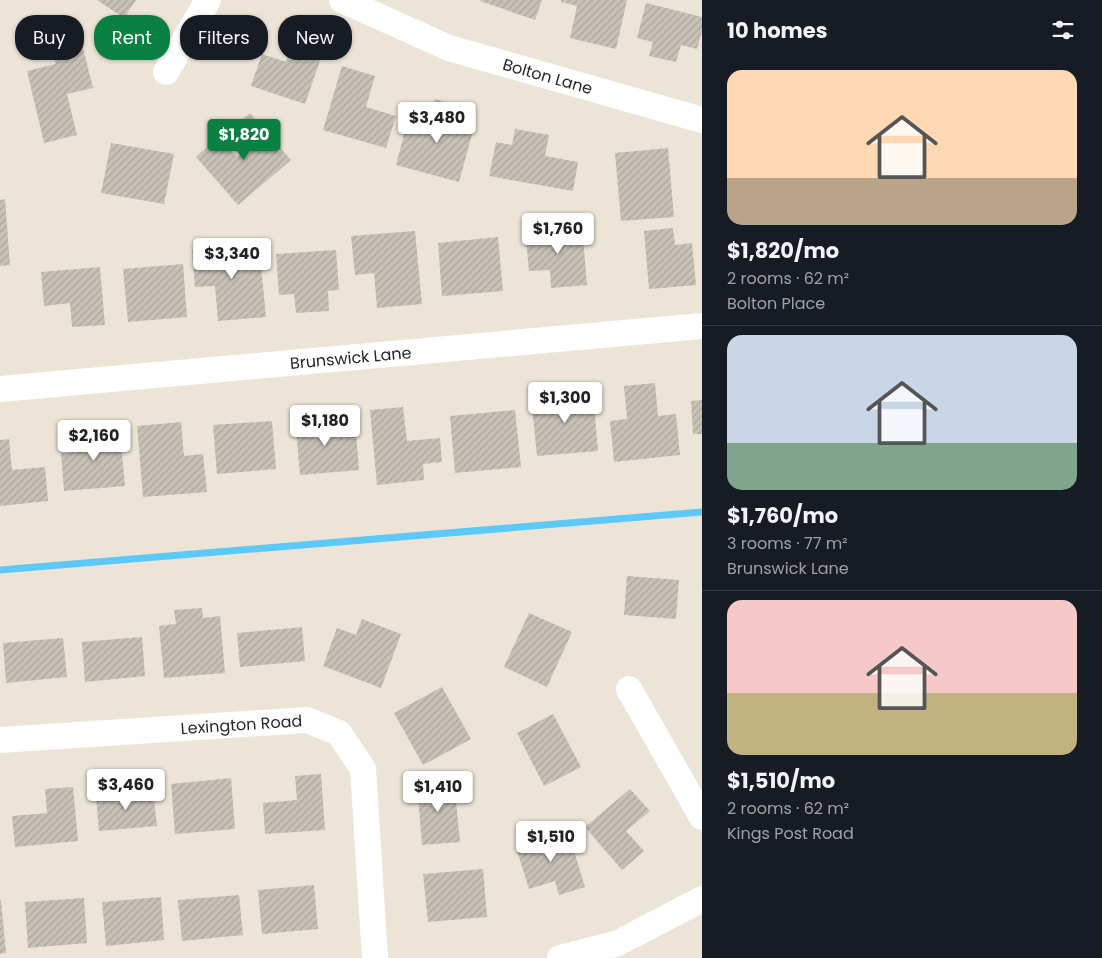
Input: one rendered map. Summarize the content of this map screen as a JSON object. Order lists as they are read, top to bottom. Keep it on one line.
{"streets":{"street":["Bolton Lane","Brunswick Lane","Lexington Road"]},"page":{"heading":"10 homes","chip":["Buy","Rent","Filters","New"],"list":[{"name":"$1,820/mo","note":"2 rooms · 62 m² · Bolton Place"},{"name":"$1,760/mo","note":"3 rooms · 77 m² · Brunswick Lane"},{"name":"$1,510/mo","note":"2 rooms · 62 m² · Kings Post Road"}],"price":["$3,480","$1,820","$1,760","$3,340","$1,300","$1,180","$2,160","$3,460","$1,410","$1,510"]}}
